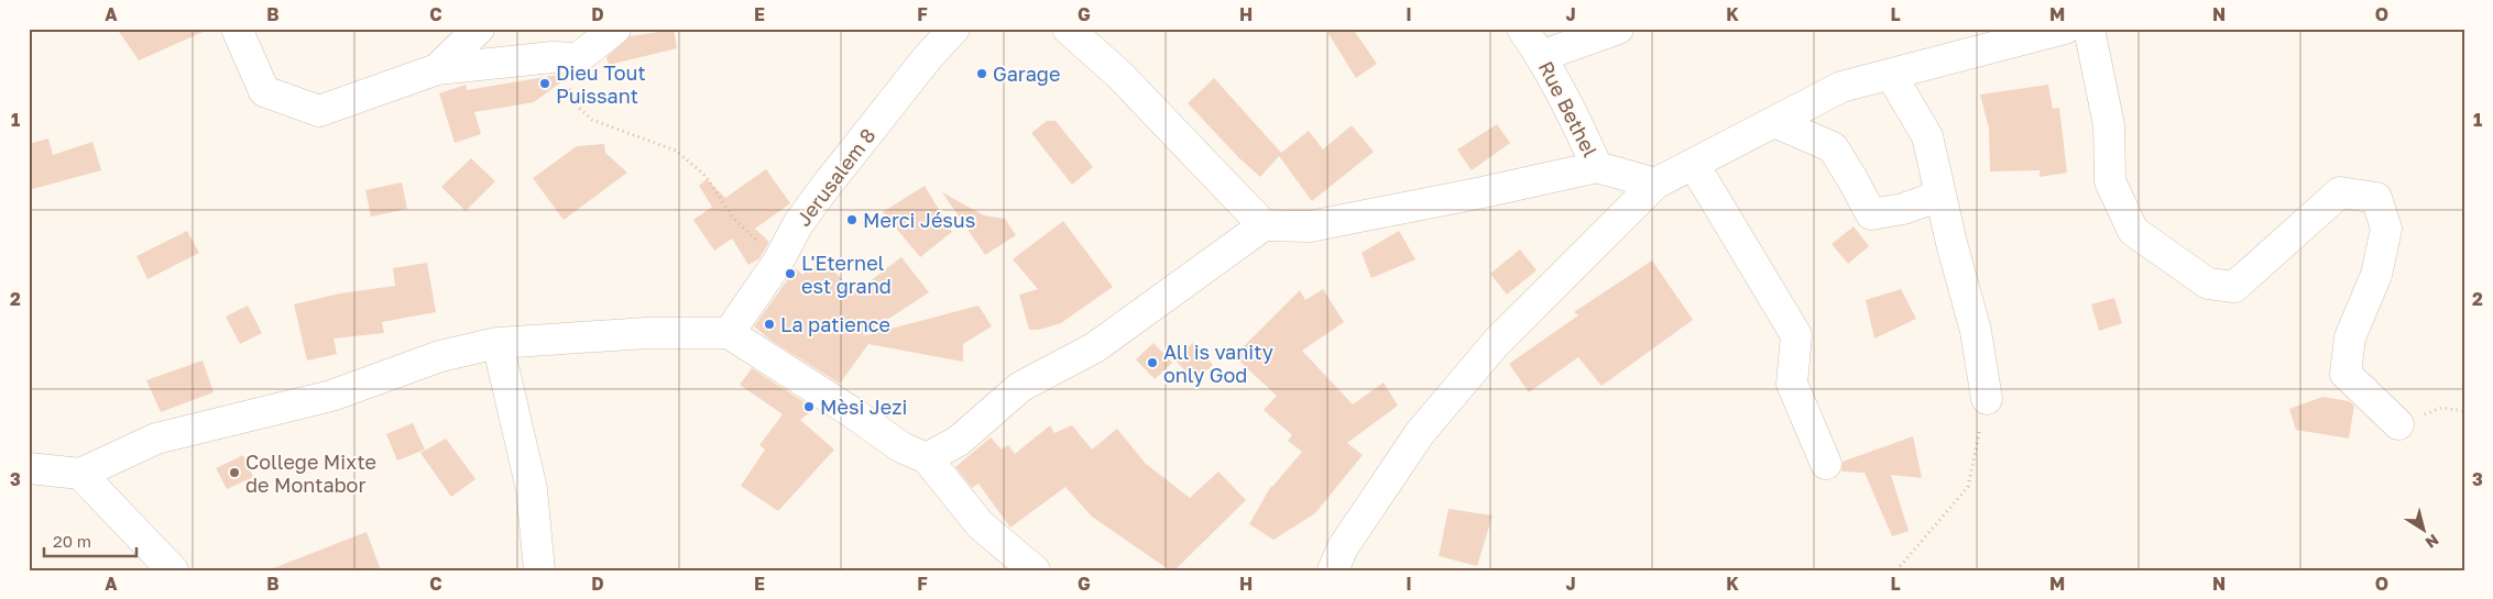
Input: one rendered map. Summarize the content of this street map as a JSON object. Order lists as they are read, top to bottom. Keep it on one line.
{"streets":{"street":["Rue Bethel","Jerusalem 8"]},"places":["Garage","Dieu Tout Puissant","Merci Jésus","L'Eternel est grand","La patience","All is vanity only God","Mèsi Jezi","College Mixte de Montabor"],"scale_bar":"20 m","north":"bottom right","grid":{"columns":["A","B","C","D","E","F","G","H","I","J","K","L","M","N","O"],"rows":["1","2","3"]}}
